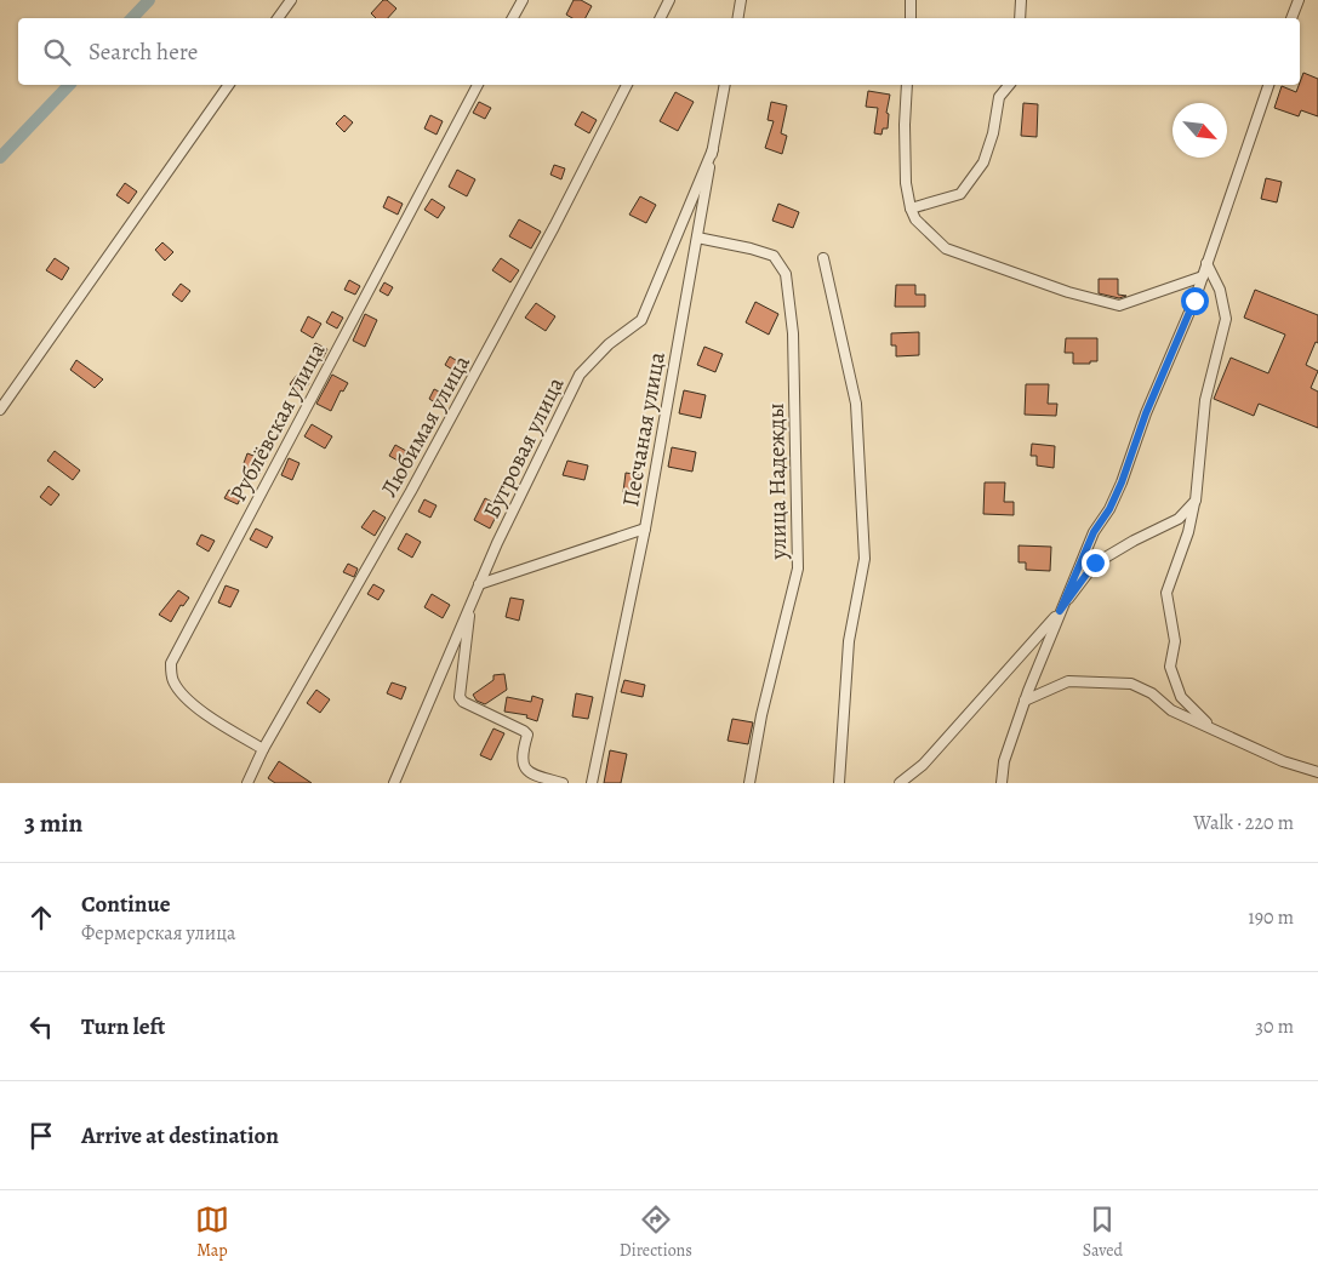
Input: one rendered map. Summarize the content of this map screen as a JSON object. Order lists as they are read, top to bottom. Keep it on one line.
{"streets":{"street":["Рублёвская улица","Любимая улица","Песчаная улица","Бугровая улица","улица Надежды"]},"crossings":[["Рублёвская улица","Любимая улица"],["Песчаная улица","Бугровая улица"],["Песчаная улица","улица Надежды"]],"north":"bottom right","page":{"search":"Search here","heading":["3 min","Walk · 220 m"],"list":[["Continue","Фермерская улица","190 m"],["Turn left","30 m"],"Arrive at destination"],"nav":["Map","Directions","Saved"]}}
